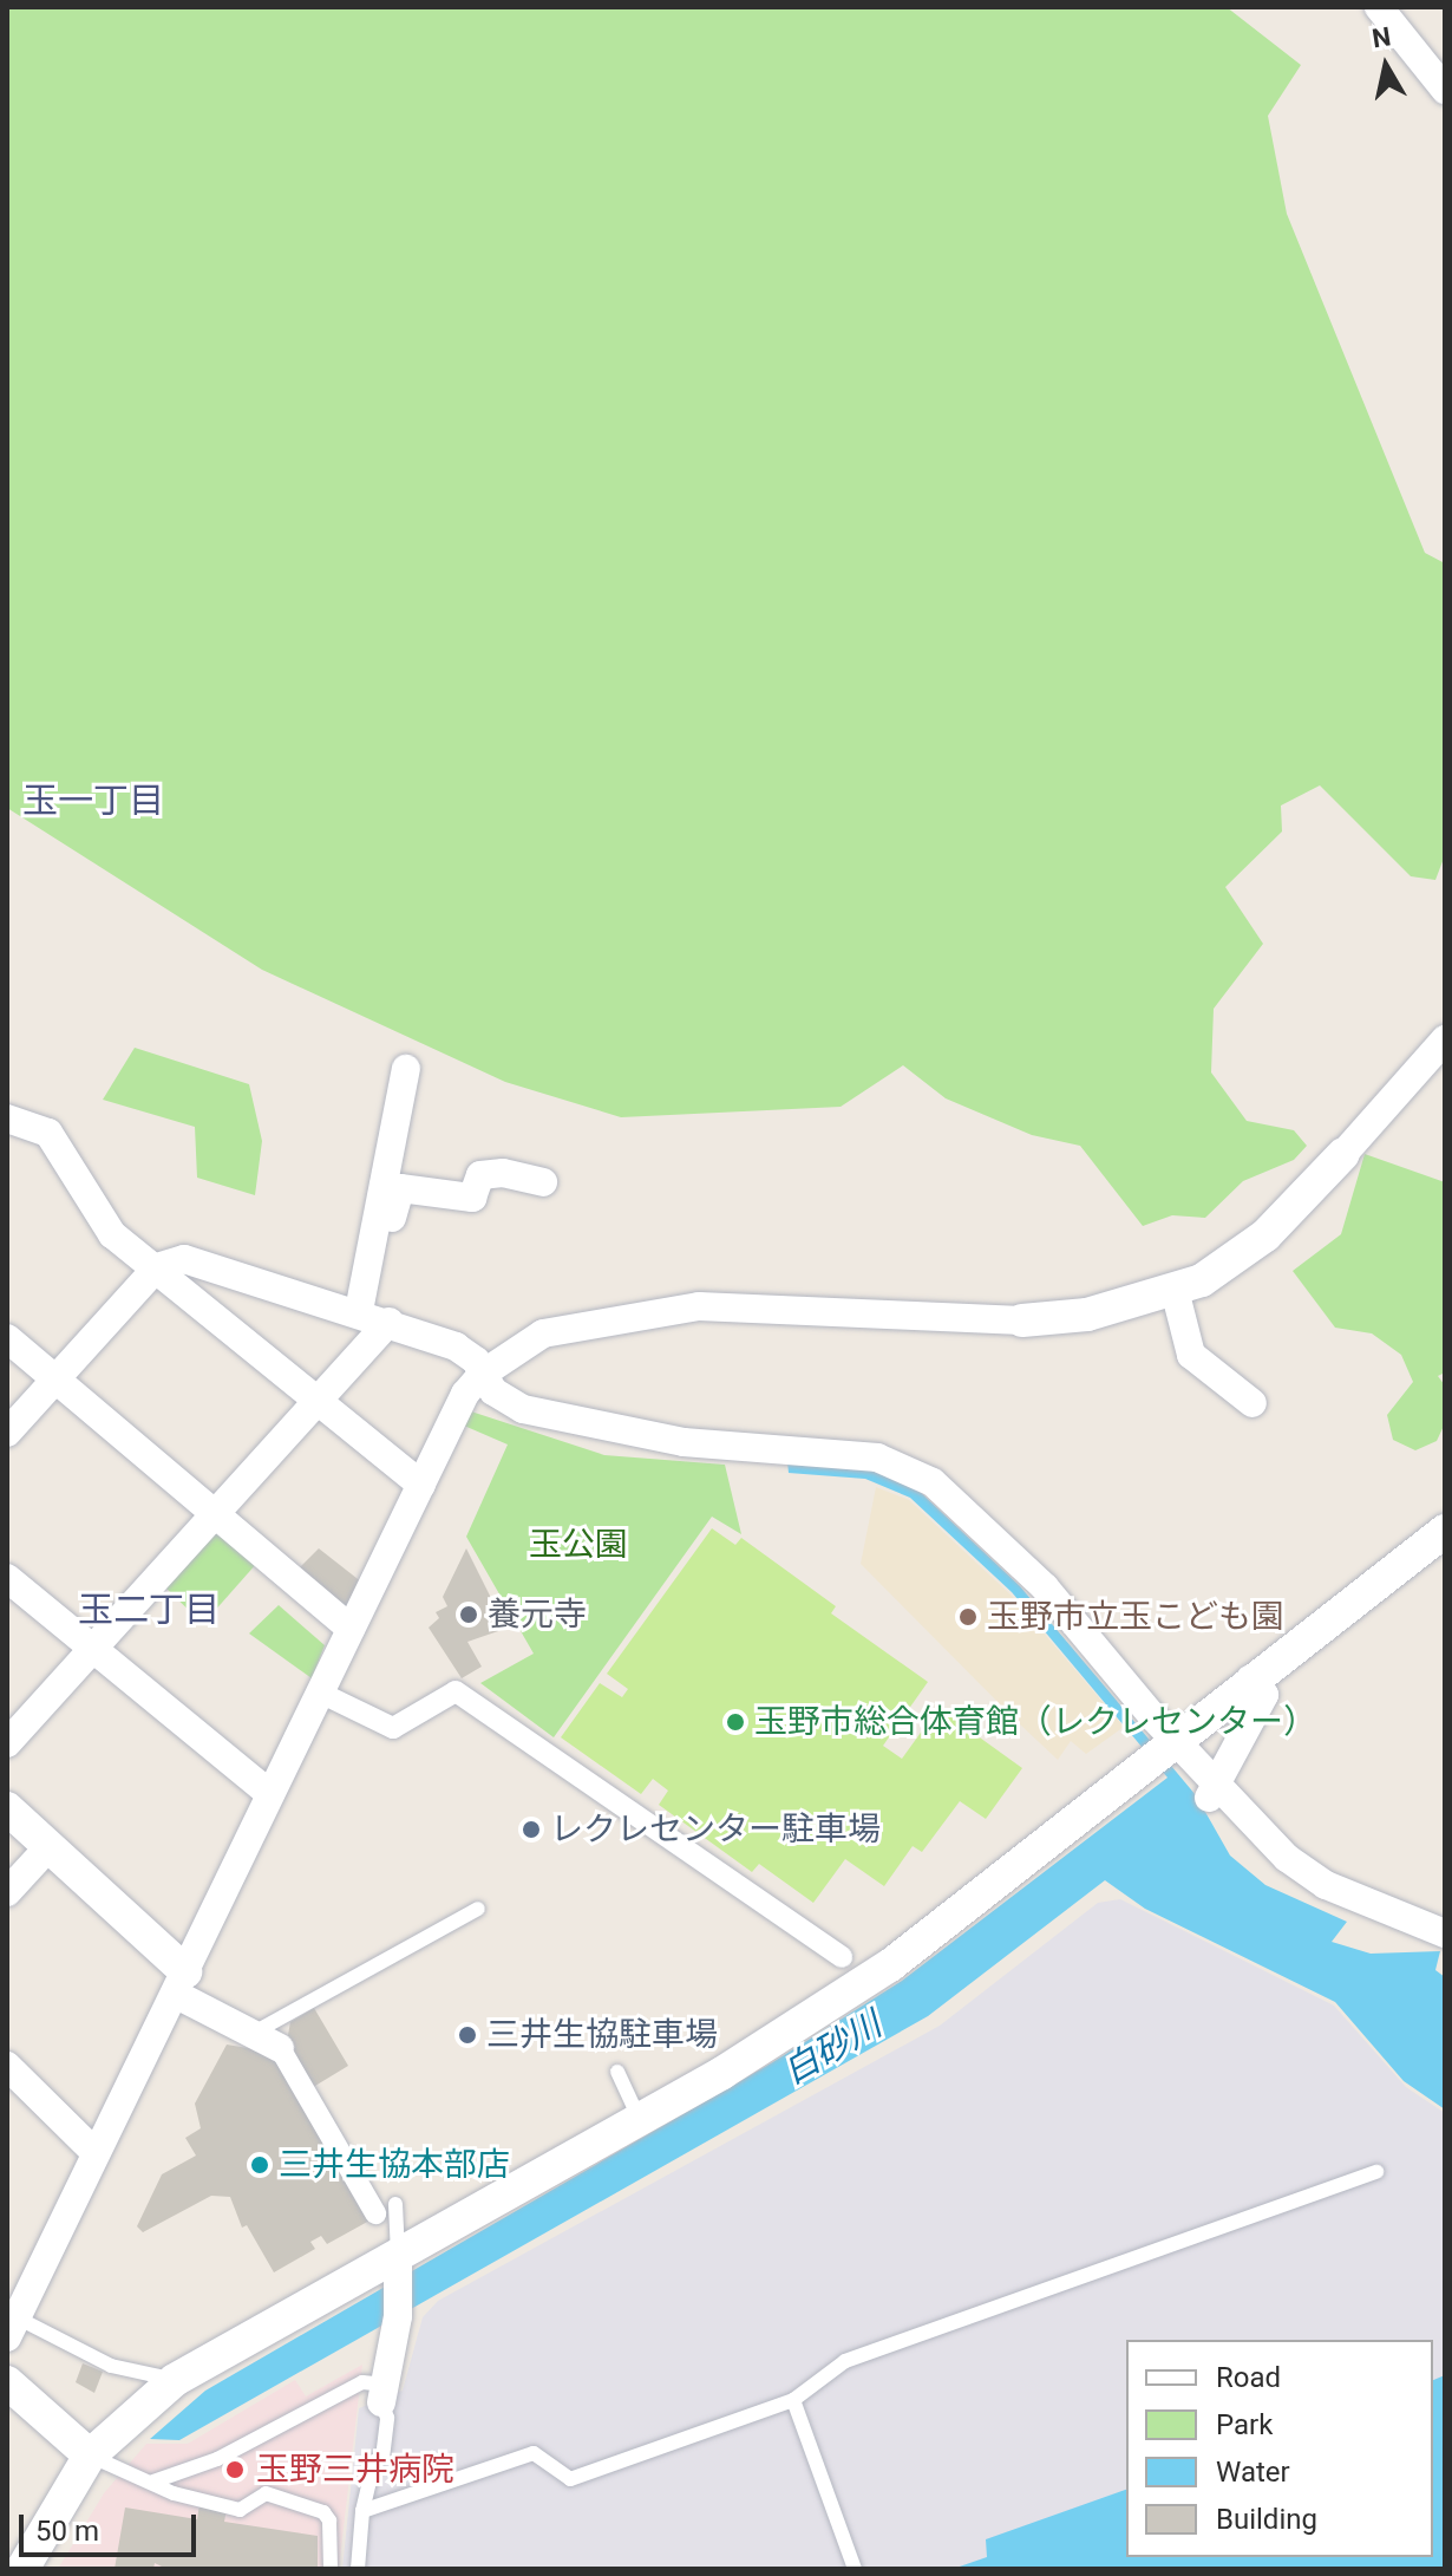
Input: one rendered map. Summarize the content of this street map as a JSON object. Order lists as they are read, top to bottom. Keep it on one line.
{"districts":["玉一丁目","玉二丁目"],"water":["白砂川"],"parks":["玉公園"],"places":["養元寺","玉野市立玉こども園","玉野市総合体育館（レクレセンター）","レクレセンター駐車場","三井生協駐車場","三井生協本部店","玉野三井病院"],"legend":["Road","Park","Water","Building"],"scale_bar":"50 m","north":"top"}
